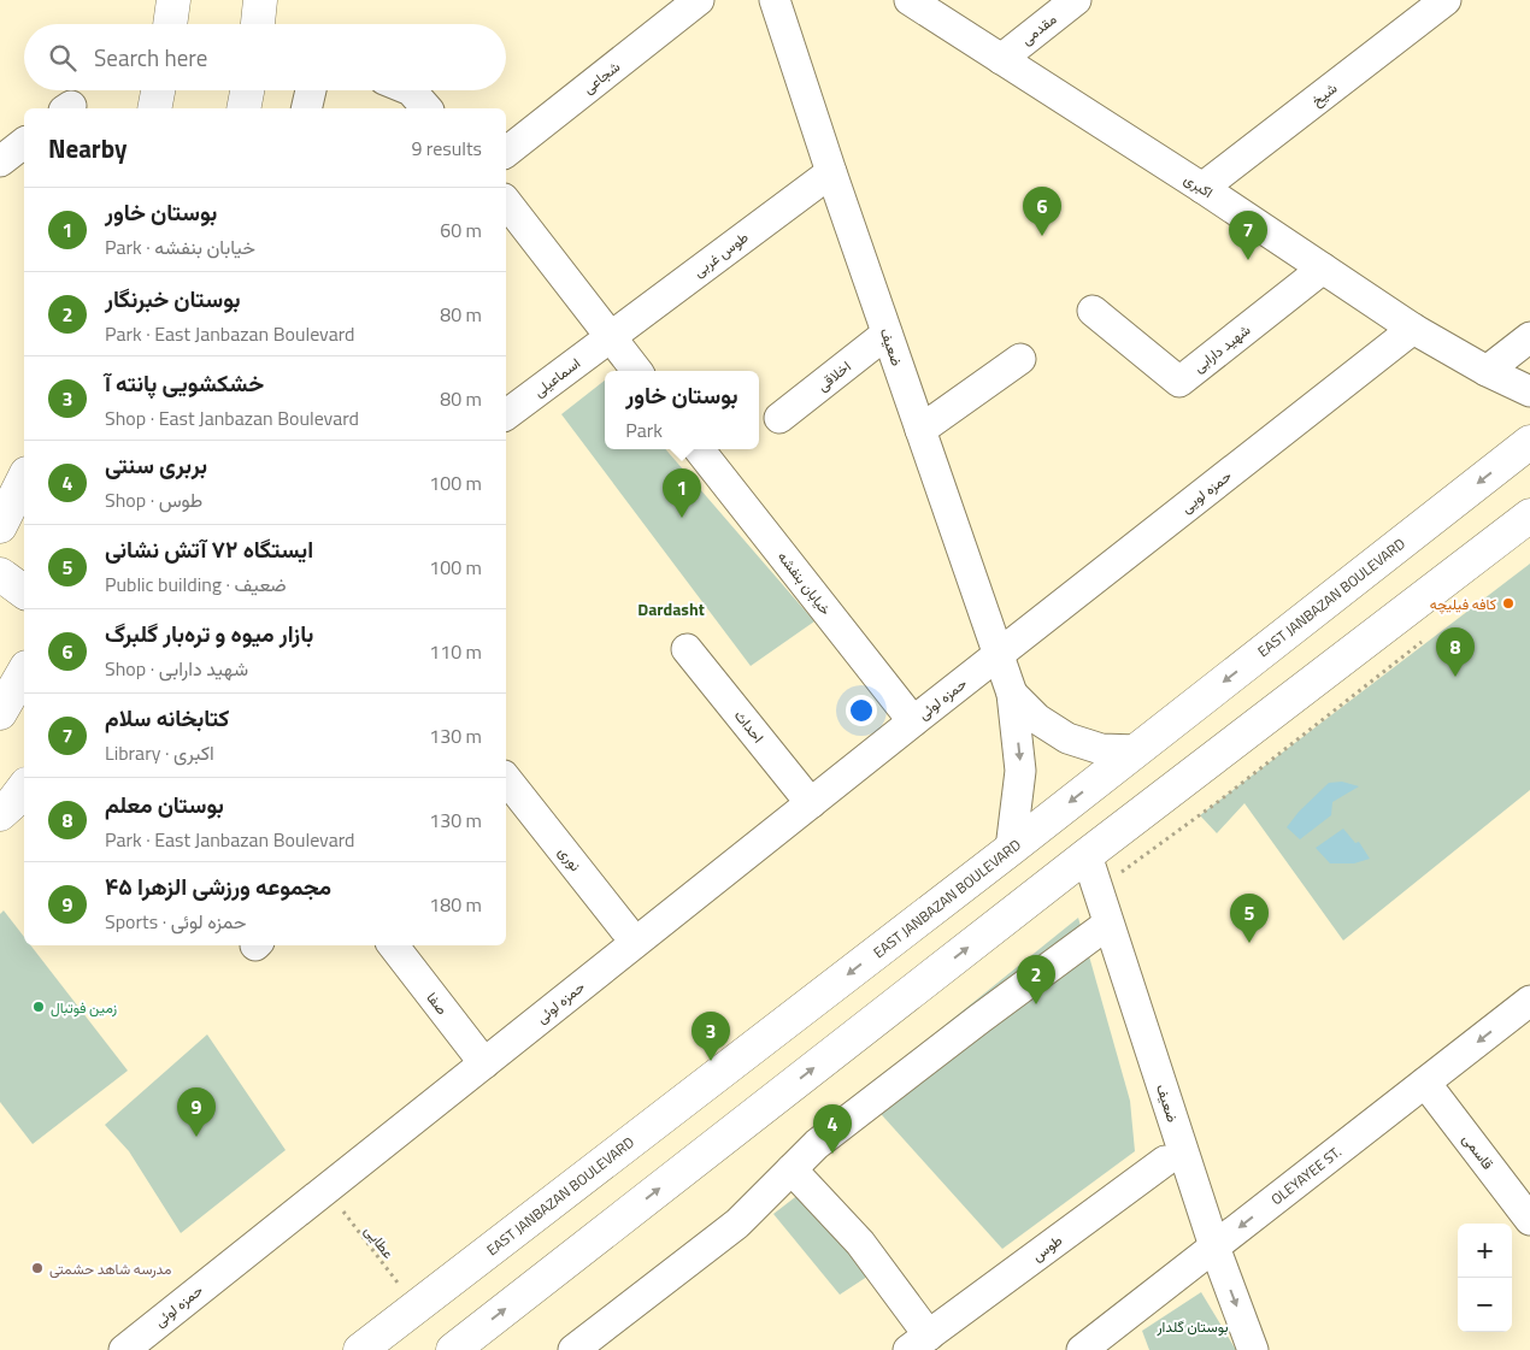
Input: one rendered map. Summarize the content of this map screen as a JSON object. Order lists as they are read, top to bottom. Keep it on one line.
{"streets":{"main road":["EAST JANBAZAN BOULEVARD"],"street":["مقدمی","شجاعی","شیخ","اکبری","طوس غربی","ضعیف","شهید دارابی","اخلاقی","اسماعیلی","حمزه لویی","خیابان بنفشه","حمزه لوئی","احداث","نوری","صفا","قاسمی","OLEYAYEE ST.","طوس"],"path":["عطایی"]},"crossings":[["مقدمی","اکبری"],["شیخ","اکبری"],["اکبری","شهید دارابی"],["اکبری","حمزه لویی"],["طوس غربی","ضعیف"],["طوس غربی","اسماعیلی"],["ضعیف","اخلاقی"],["ضعیف","حمزه لویی"],["ضعیف","حمزه لوئی"],["ضعیف","OLEYAYEE ST."],["حمزه لویی","حمزه لوئی"],["خیابان بنفشه","حمزه لوئی"],["EAST JANBAZAN BOULEVARD","عطایی"],["حمزه لوئی","احداث"],["حمزه لوئی","نوری"],["حمزه لوئی","صفا"],["حمزه لوئی","عطایی"],["قاسمی","OLEYAYEE ST."]],"one_way":["OLEYAYEE ST."],"districts":["Dardasht"],"parks":["بوستان گلدار"],"places":["کافه فیلیچه","زمین فوتبال","مدرسه شاهد حشمتی"],"page":{"search":"Search here","heading":["Nearby","9 results"],"pins":["6","7","1","8","5","2","3","9","4"],"list":[{"mark":"1","name":"بوستان خاور","note":"Park · خیابان بنفشه","value":"60 m"},{"mark":"2","name":"بوستان خبرنگار","note":"Park · East Janbazan Boulevard","value":"80 m"},{"mark":"3","name":"خشکشویی پانته آ","note":"Shop · East Janbazan Boulevard","value":"80 m"},{"mark":"4","name":"بربری سنتی","note":"Shop · طوس","value":"100 m"},{"mark":"5","name":"ایستگاه ۷۲ آتش نشانی","note":"Public building · ضعیف","value":"100 m"},{"mark":"6","name":"بازار میوه و تره‌بار گلبرگ","note":"Shop · شهید دارابی","value":"110 m"},{"mark":"7","name":"کتابخانه سلام","note":"Library · اکبری","value":"130 m"},{"mark":"8","name":"بوستان معلم","note":"Park · East Janbazan Boulevard","value":"130 m"},{"mark":"9","name":"مجموعه ورزشی الزهرا ۴۵","note":"Sports · حمزه لوئی","value":"180 m"}],"popup":["بوستان خاور","Park"],"map_buttons":["+","−"]}}
